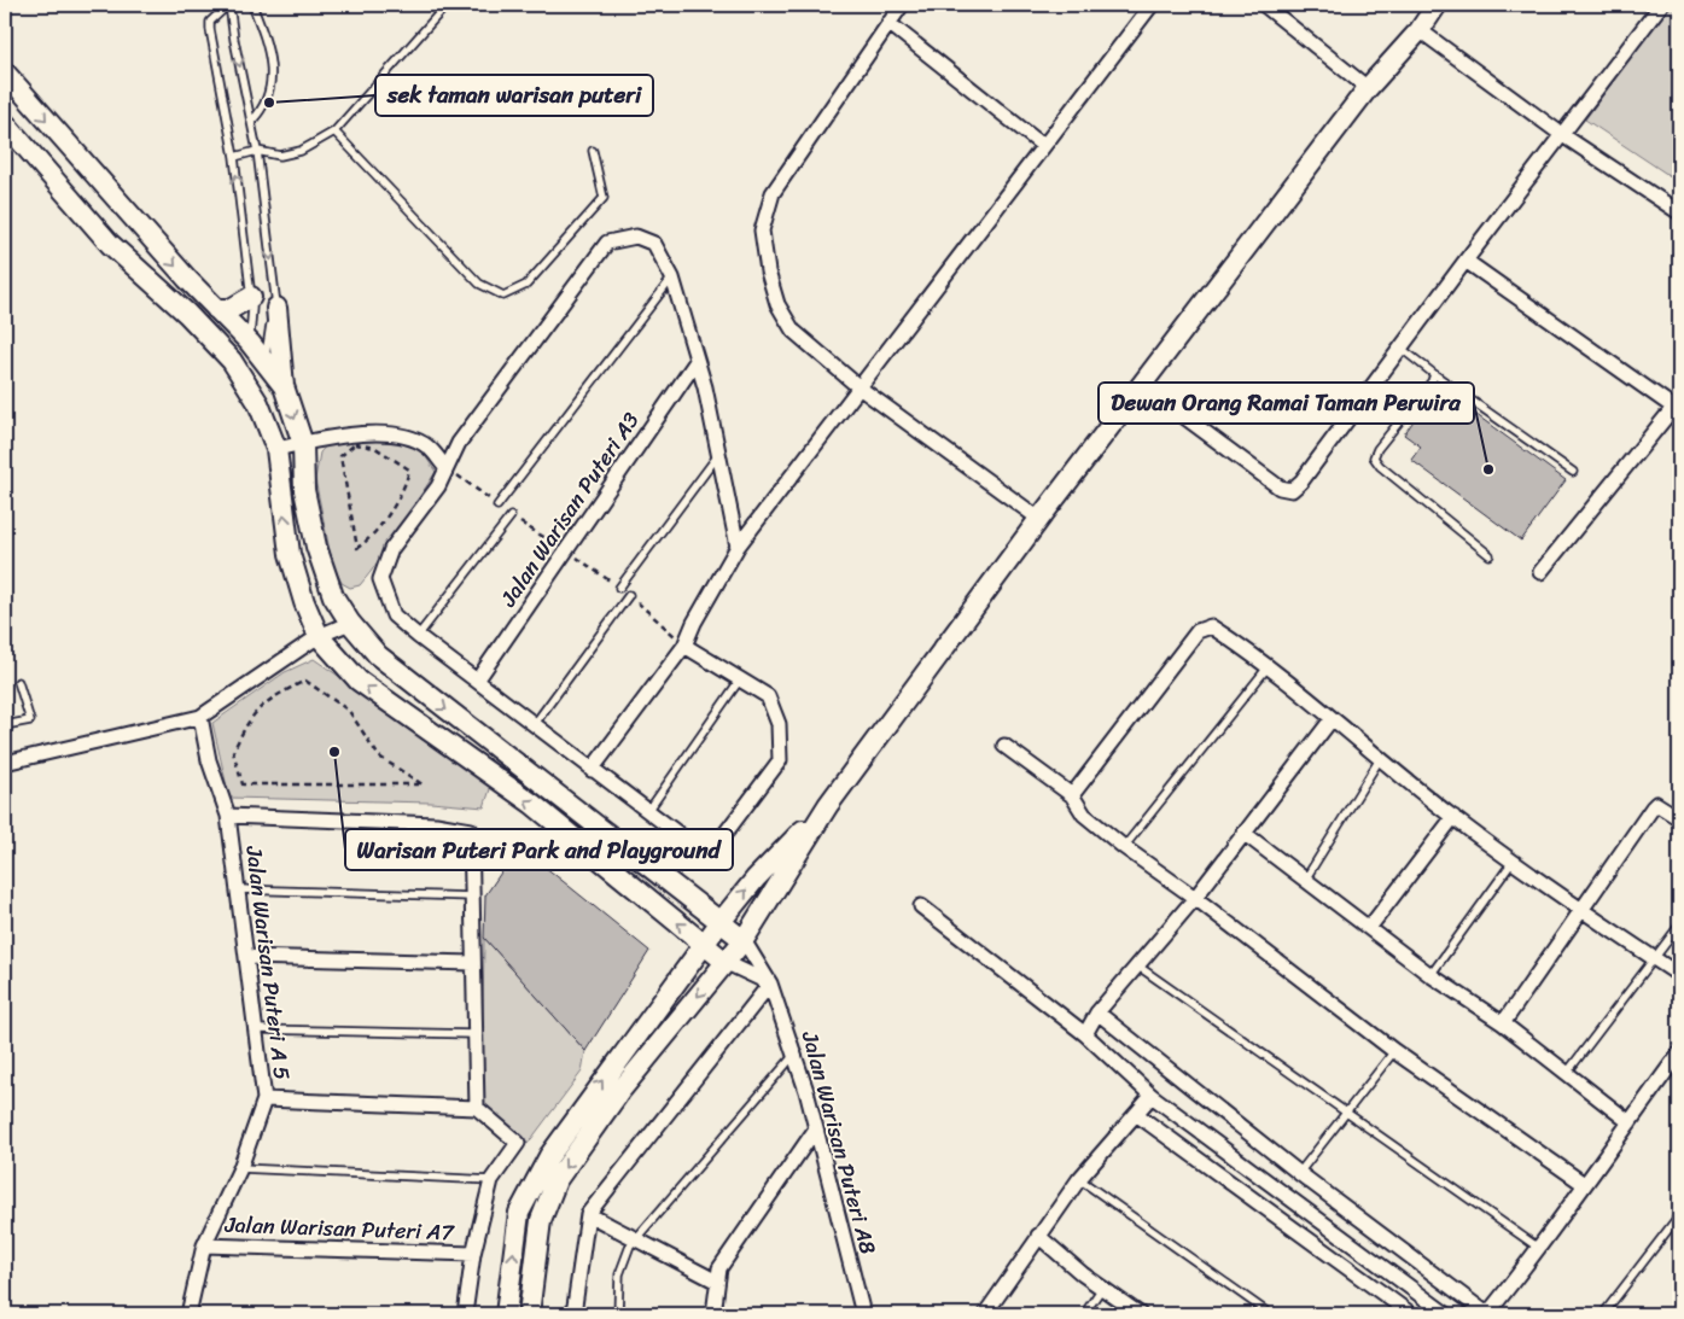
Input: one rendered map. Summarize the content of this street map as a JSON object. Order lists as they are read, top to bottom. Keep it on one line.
{"streets":{"street":["Jalan Warisan Puteri A3","Jalan Warisan Puteri A 5","Jalan Warisan Puteri A8","Jalan Warisan Puteri A7"]},"crossings":[["Jalan Warisan Puteri A 5","Jalan Warisan Puteri A7"]],"places":["sek taman warisan puteri","Dewan Orang Ramai Taman Perwira","Warisan Puteri Park and Playground"]}
